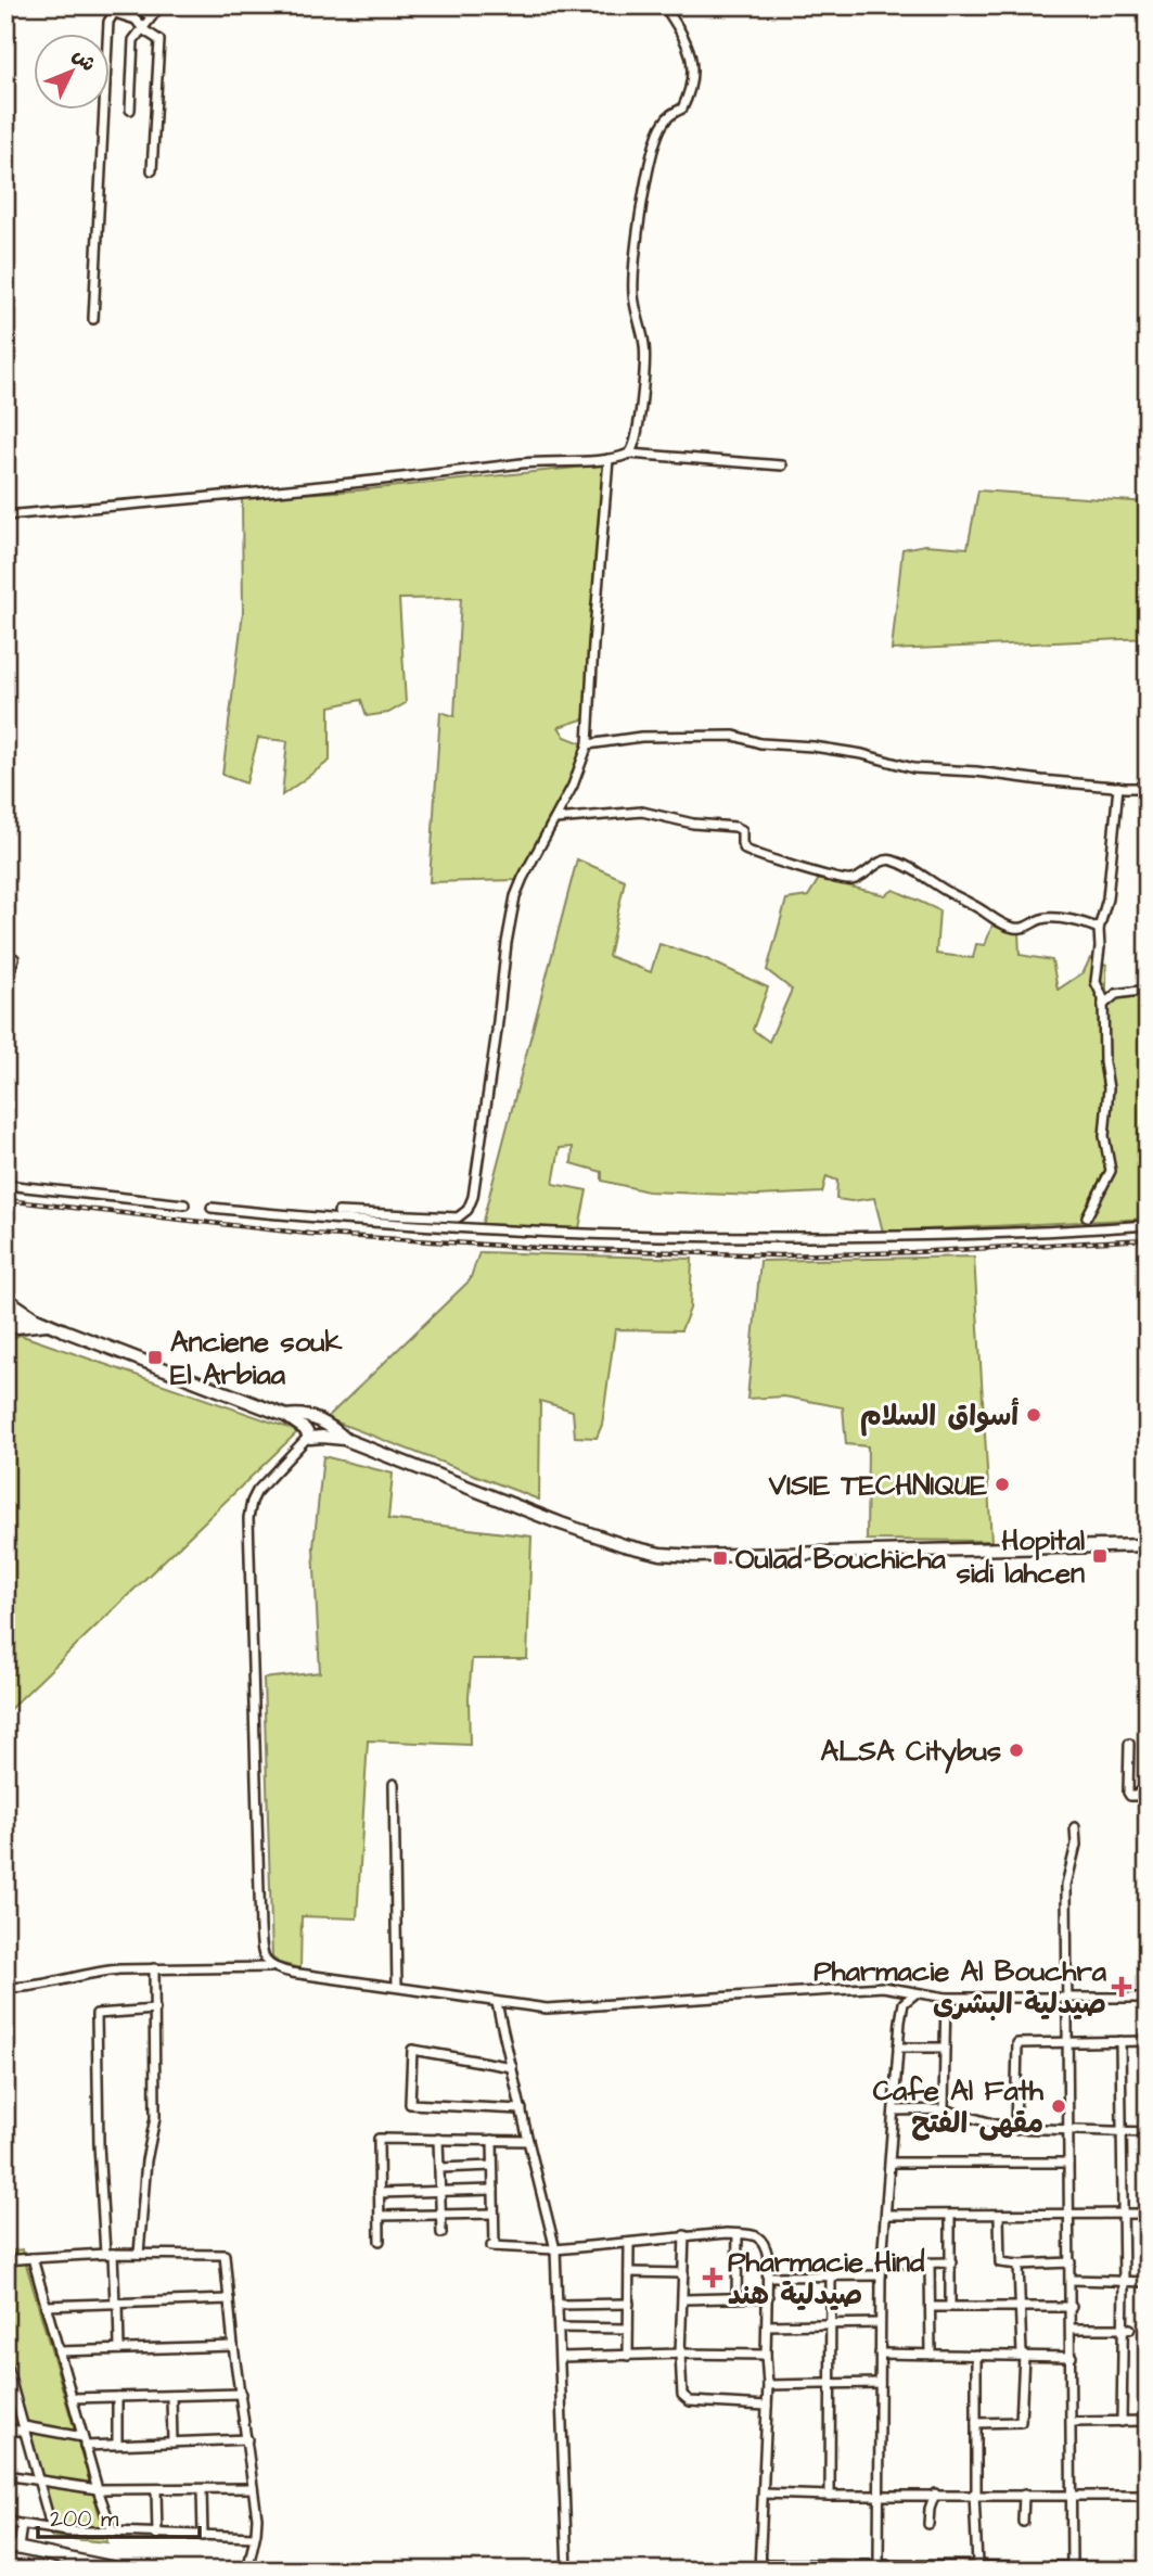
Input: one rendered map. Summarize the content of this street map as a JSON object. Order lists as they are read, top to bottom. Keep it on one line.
{"places":{"transit":["Anciene souk El Arbiaa","Hopital sidi lahcen","Oulad Bouchicha"],"other":["أسواق السلام","VISIE TECHNIQUE","ALSA Citybus","Cafe Al Fath مقهى الفتح"],"health":["Pharmacie Al Bouchra صيدلية البشرى","Pharmacie Hind صيدلية هند"]},"scale_bar":"200 m","north":"top right"}
